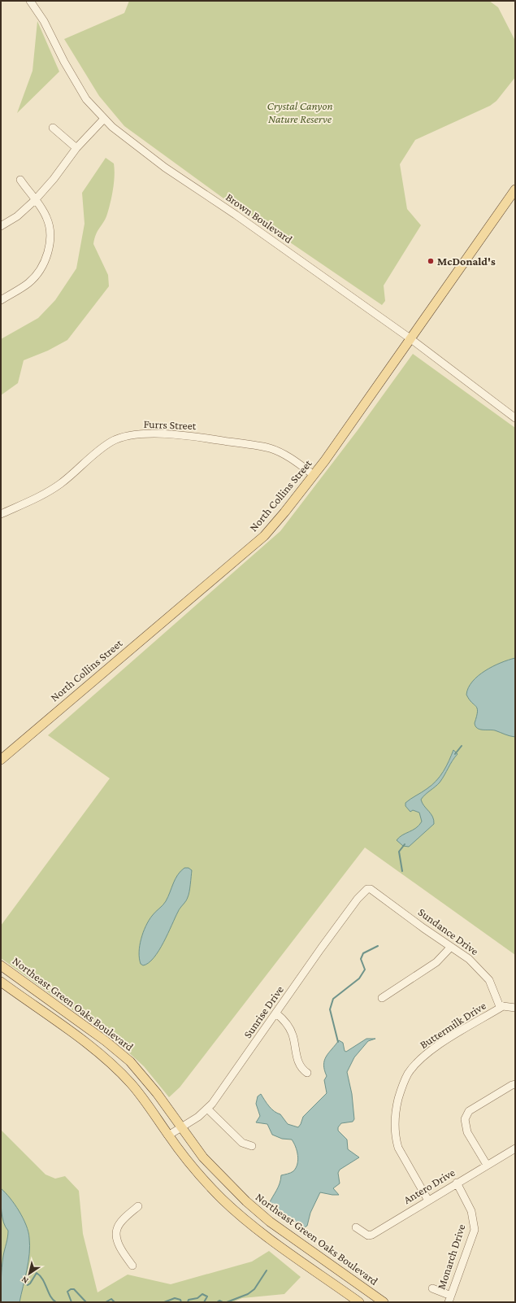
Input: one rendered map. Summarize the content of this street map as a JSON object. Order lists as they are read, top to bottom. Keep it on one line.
{"streets":{"main road":["North Collins Street","Northeast Green Oaks Boulevard"],"street":["Brown Boulevard","Furrs Street","Sundance Drive","Sunrise Drive","Buttermilk Drive","Antero Drive","Monarch Drive"]},"crossings":[["Brown Boulevard","North Collins Street"],["Furrs Street","North Collins Street"],["Sundance Drive","Sunrise Drive"],["Sundance Drive","Buttermilk Drive"],["Northeast Green Oaks Boulevard","Sunrise Drive"],["Buttermilk Drive","Antero Drive"],["Antero Drive","Monarch Drive"]],"parks":["Crystal Canyon Nature Reserve"],"places":["McDonald's"],"north":"bottom left"}
